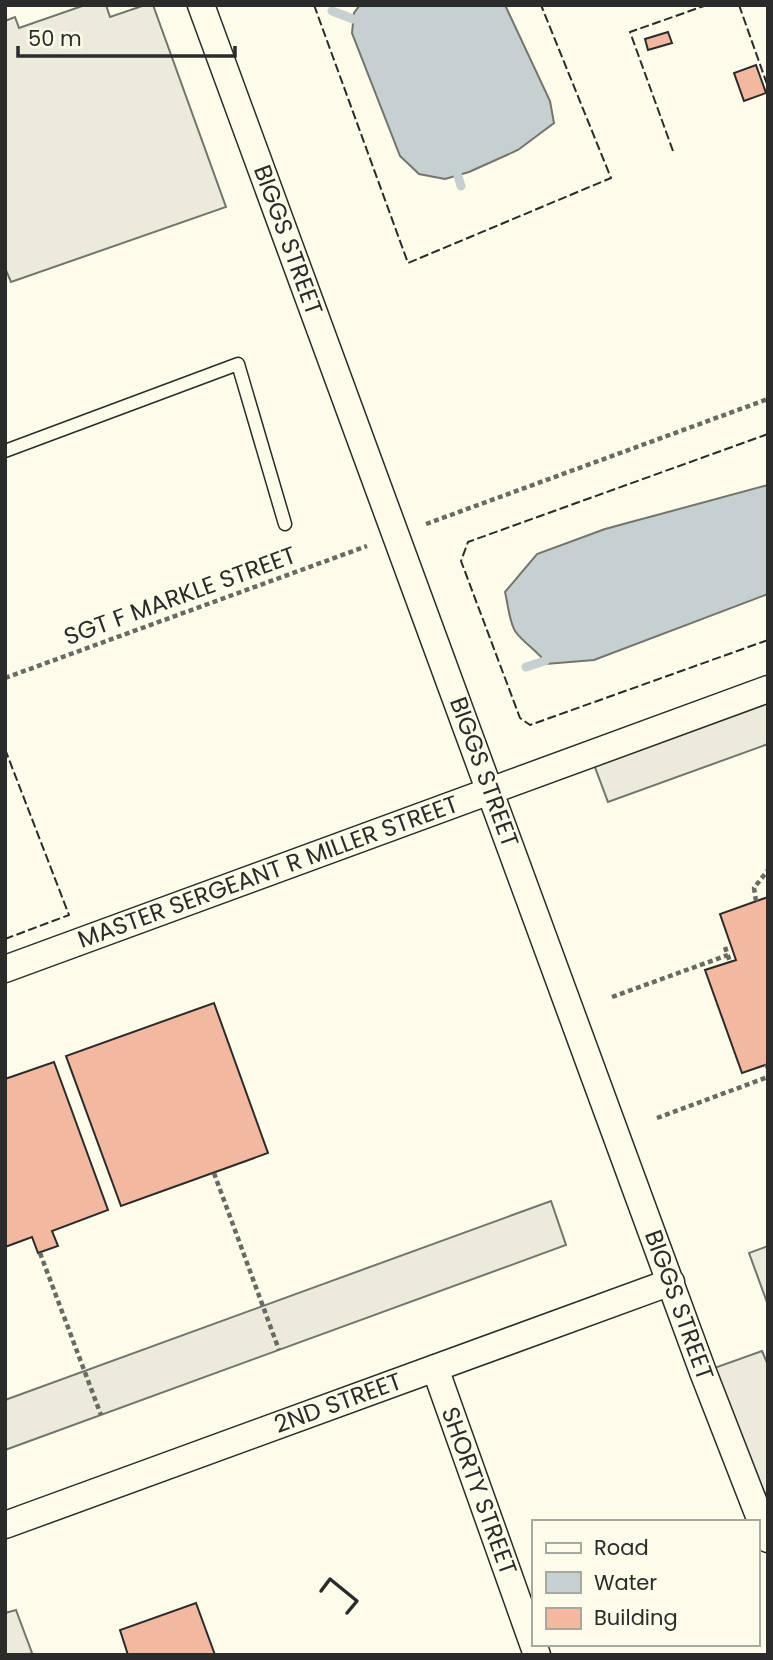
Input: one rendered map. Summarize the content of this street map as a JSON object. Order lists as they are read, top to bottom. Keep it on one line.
{"streets":{"street":["BIGGS STREET","MASTER SERGEANT R MILLER STREET","2ND STREET","SHORTY STREET"],"path":["SGT F MARKLE STREET"]},"crossings":[["BIGGS STREET","MASTER SERGEANT R MILLER STREET"],["BIGGS STREET","2ND STREET"],["2ND STREET","SHORTY STREET"]],"legend":["Road","Water","Building"],"scale_bar":"50 m"}
